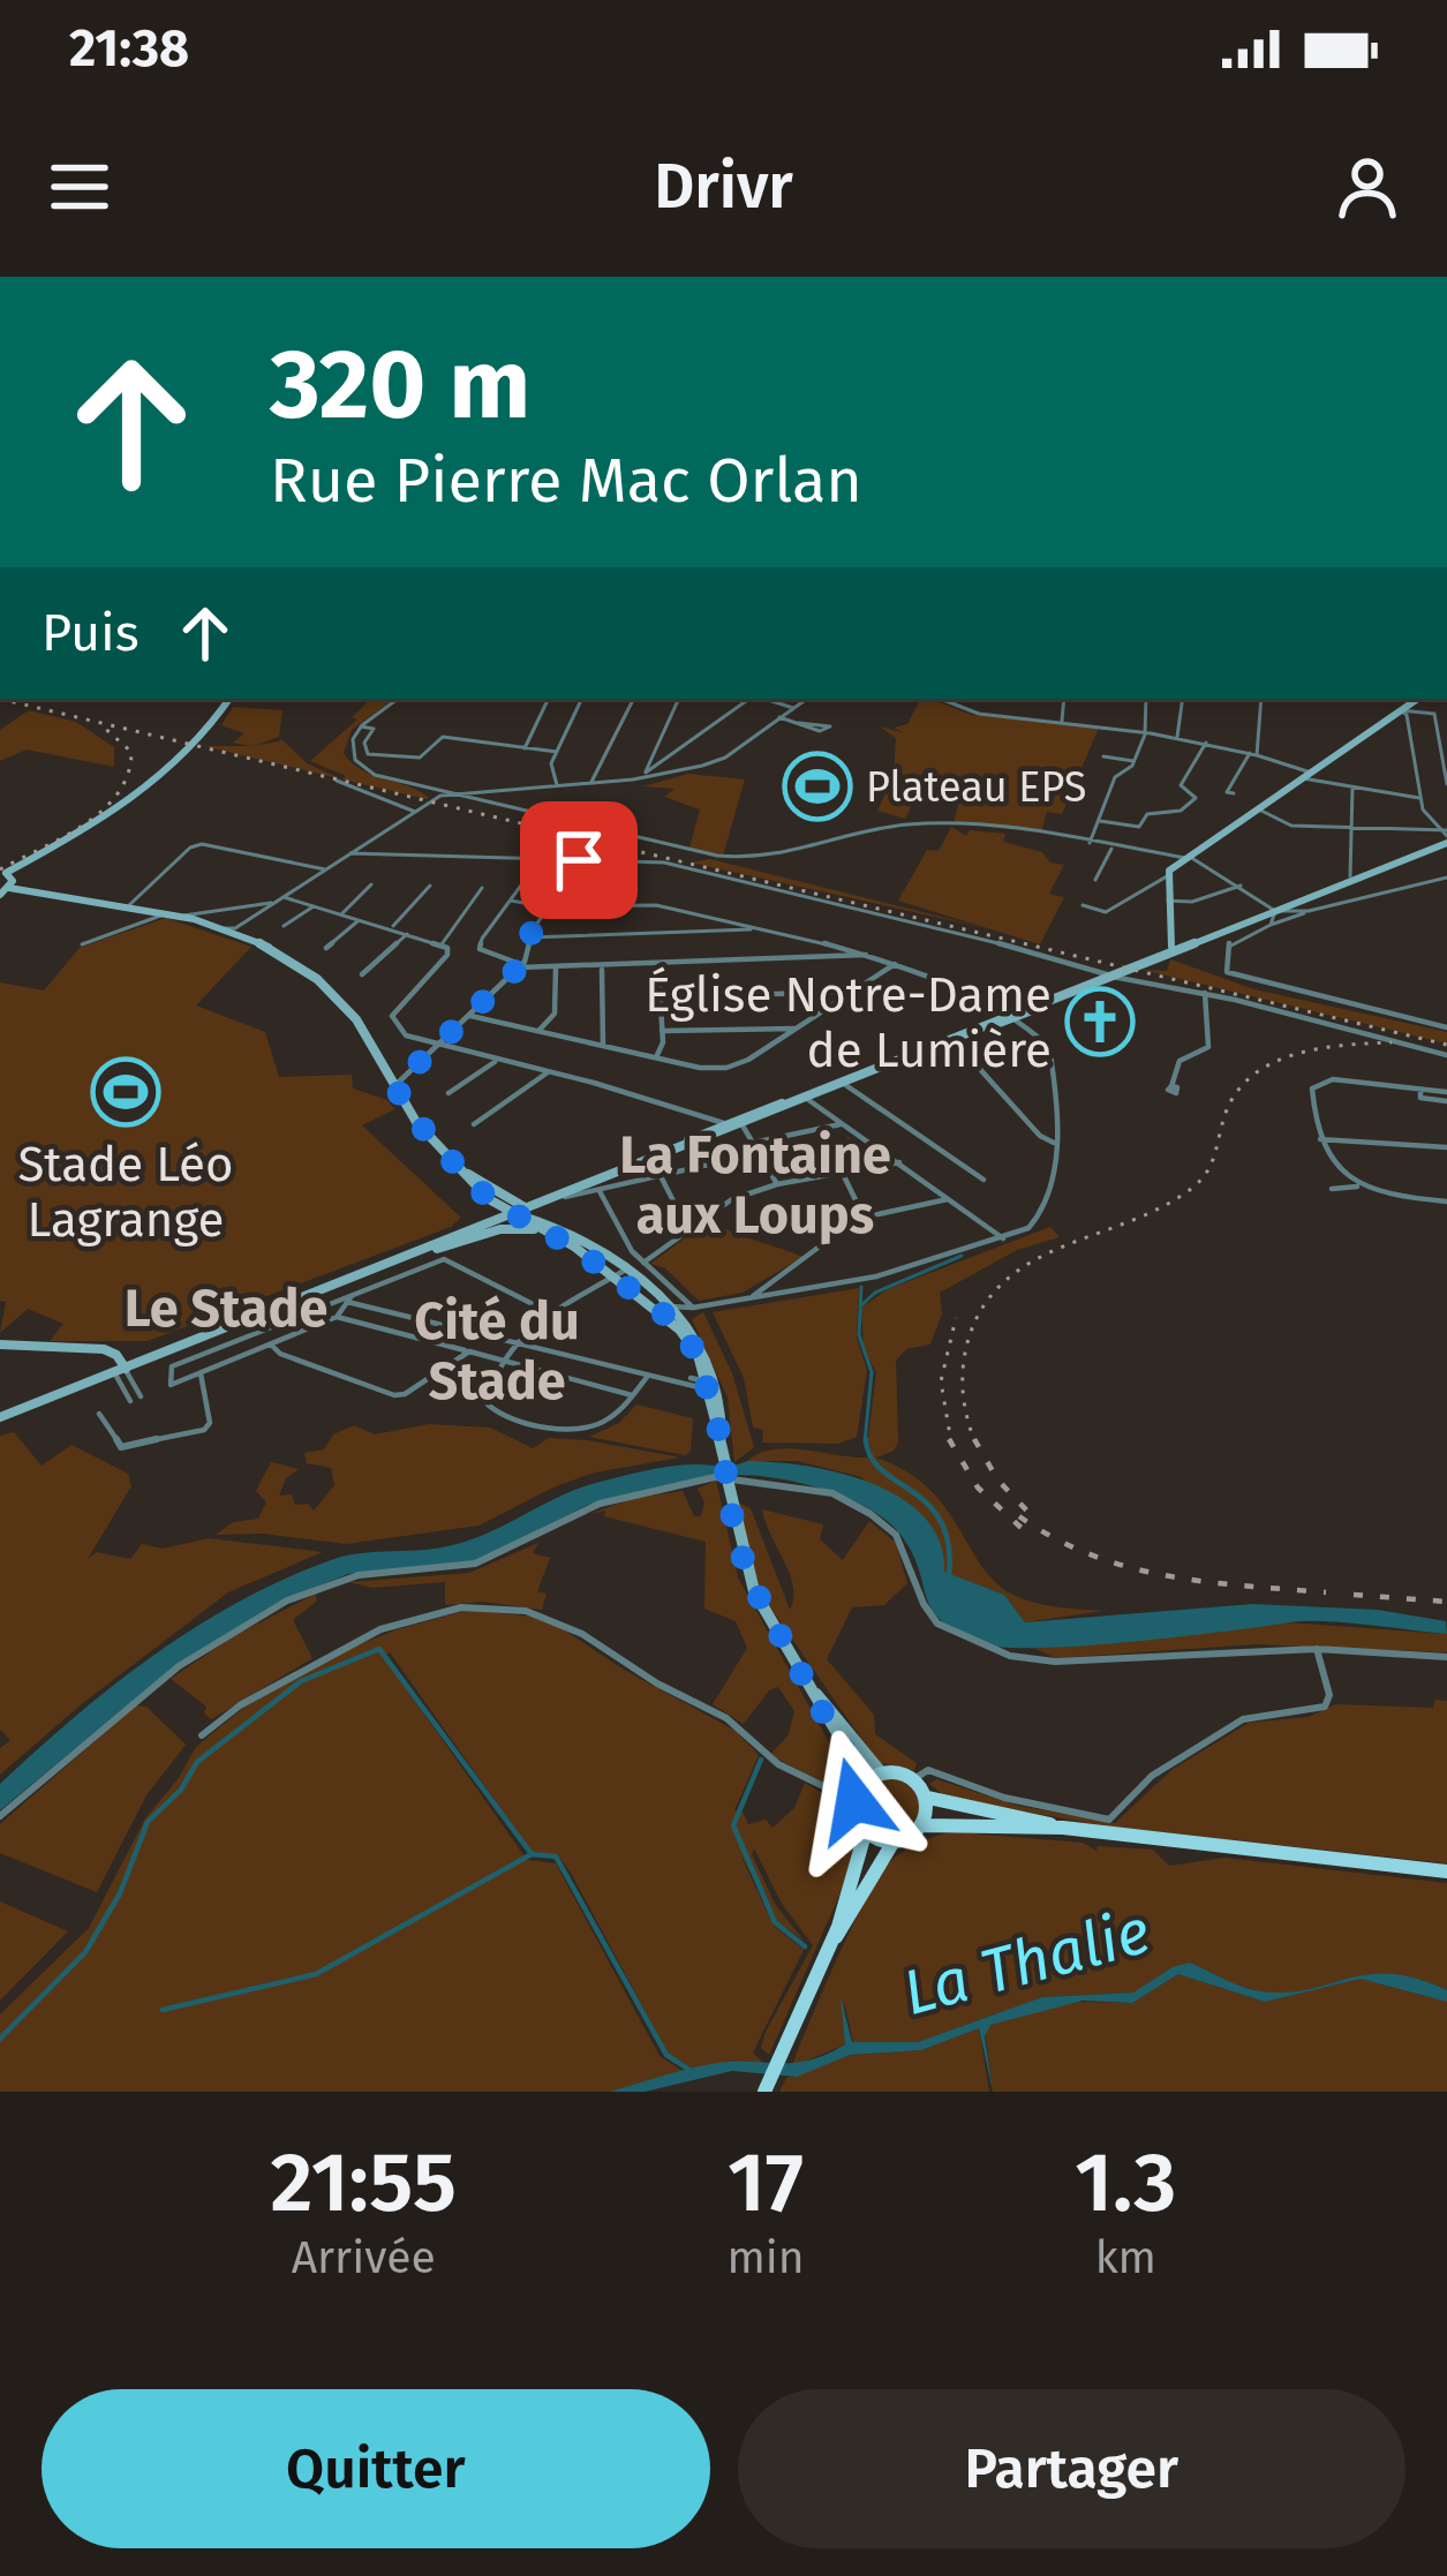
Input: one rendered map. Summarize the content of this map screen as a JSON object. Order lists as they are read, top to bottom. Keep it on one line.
{"districts":["La Fontaine aux Loups","Le Stade","Cité du Stade"],"water":["La Thalie"],"places":{"sports":["Plateau EPS","Stade Léo Lagrange"],"church":["Église Notre-Dame de Lumière"]},"page":{"status":"21:38","header":"Drivr","turn":["320 m","Rue Pierre Mac Orlan"],"then":"Puis","eta":["21:55","Arrivée","17","min","1.3","km"],"buttons":["Quitter","Partager"]}}
